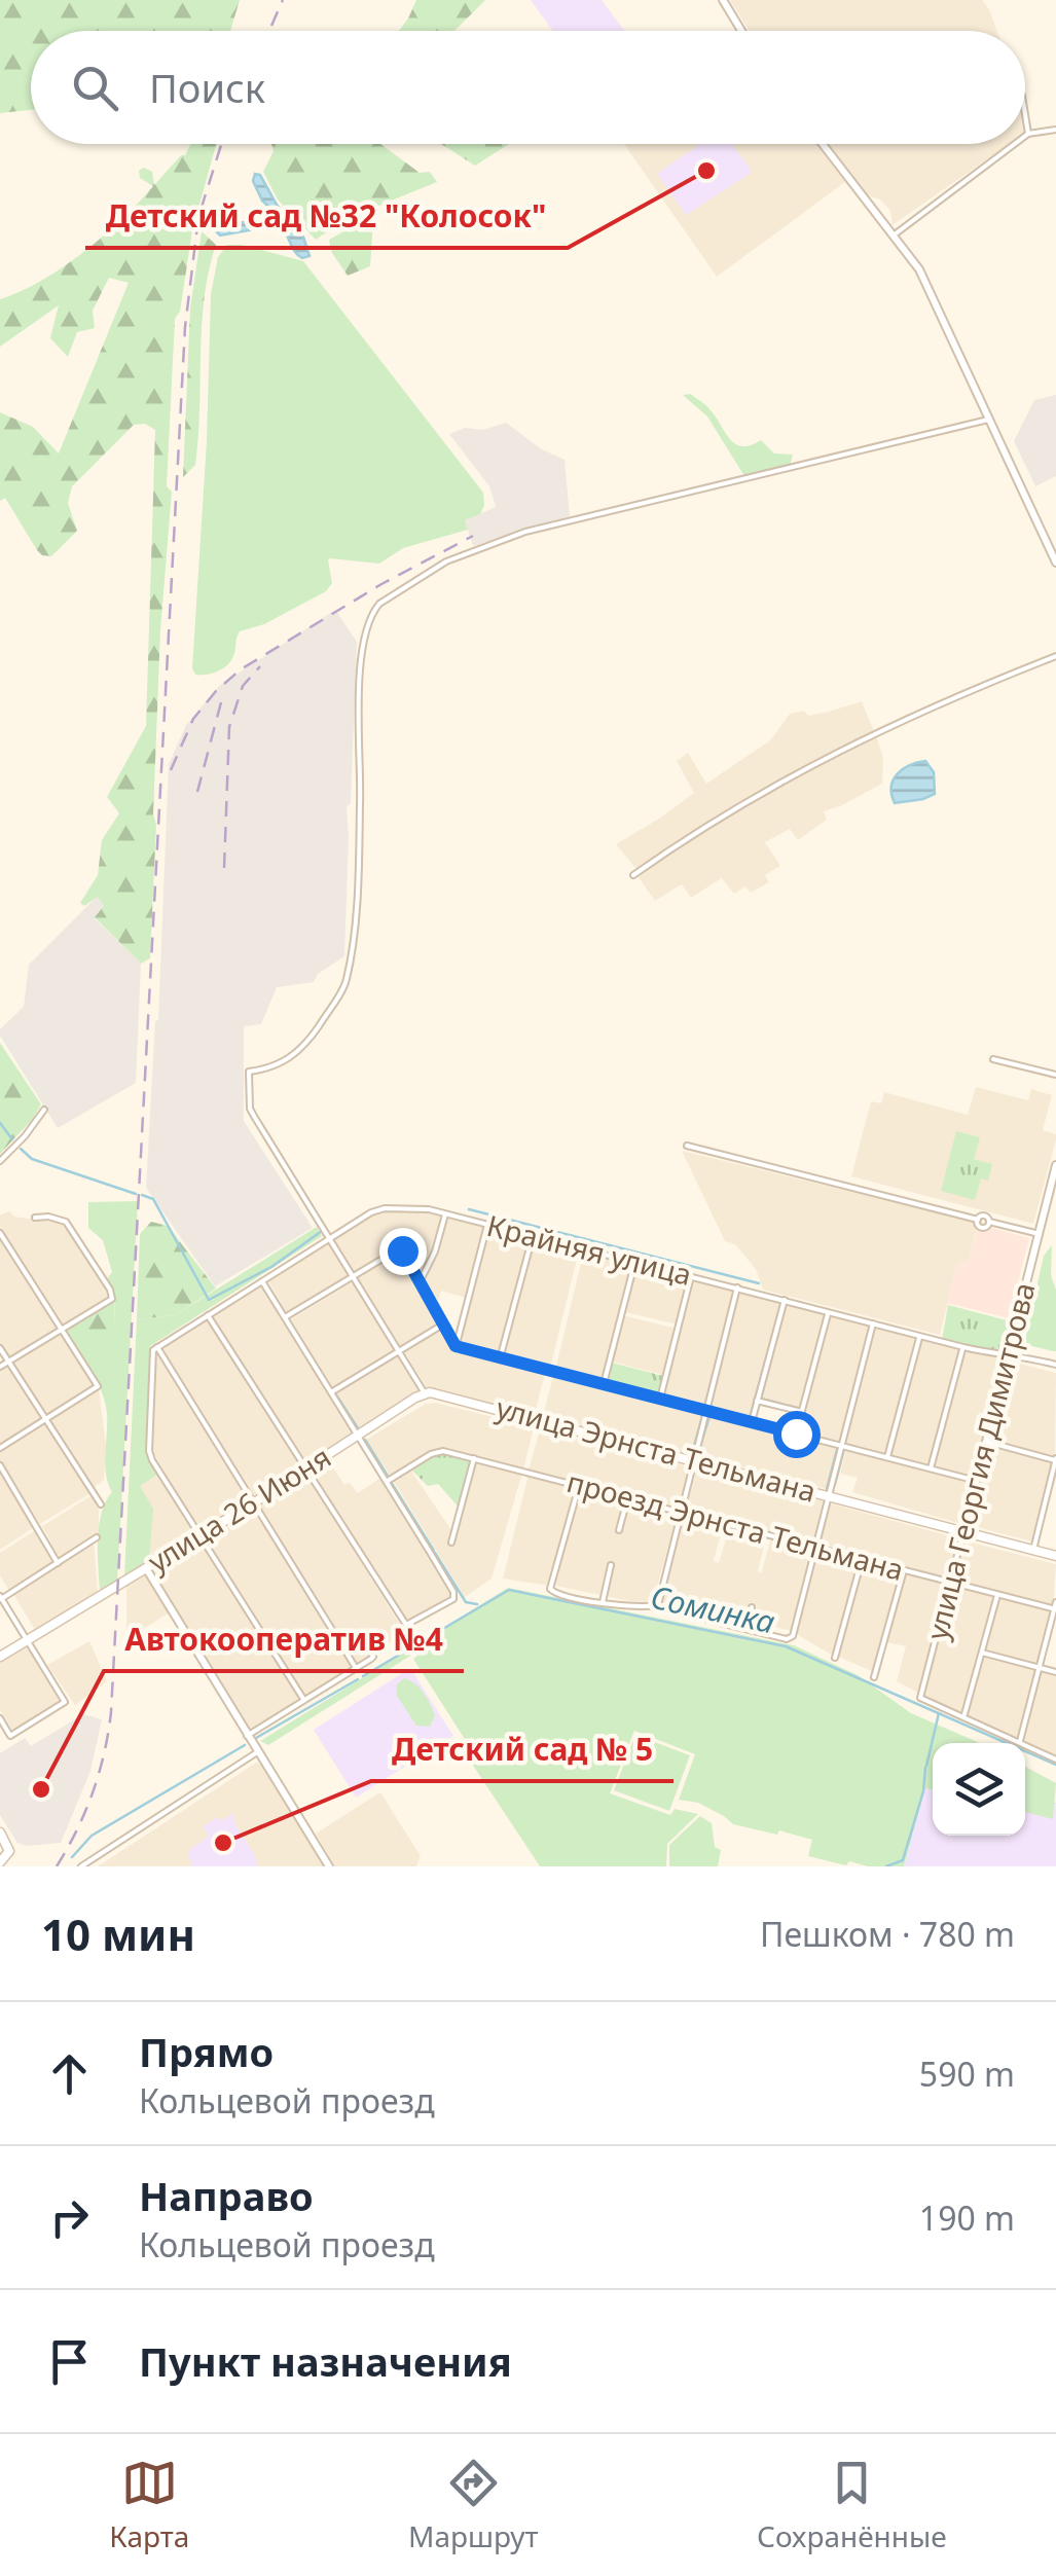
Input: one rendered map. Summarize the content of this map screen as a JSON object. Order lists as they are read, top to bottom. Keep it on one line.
{"streets":{"main road":["улица Эрнста Тельмана","улица 26 Июня"],"street":["Крайняя улица","улица Георгия Димитрова","проезд Эрнста Тельмана"]},"crossings":[["Крайняя улица","улица Георгия Димитрова"],["улица Эрнста Тельмана","улица Георгия Димитрова"],["улица Георгия Димитрова","проезд Эрнста Тельмана"]],"water":["Соминка"],"places":["Детский сад №32 \"Колосок\"","Автокооператив №4","Детский сад № 5"],"page":{"search":"Поиск","heading":["10 мин","Пешком · 780 m"],"list":[["Прямо","Кольцевой проезд","590 m"],["Направо","Кольцевой проезд","190 m"],"Пункт назначения"],"nav":["Карта","Маршрут","Сохранённые"]}}
